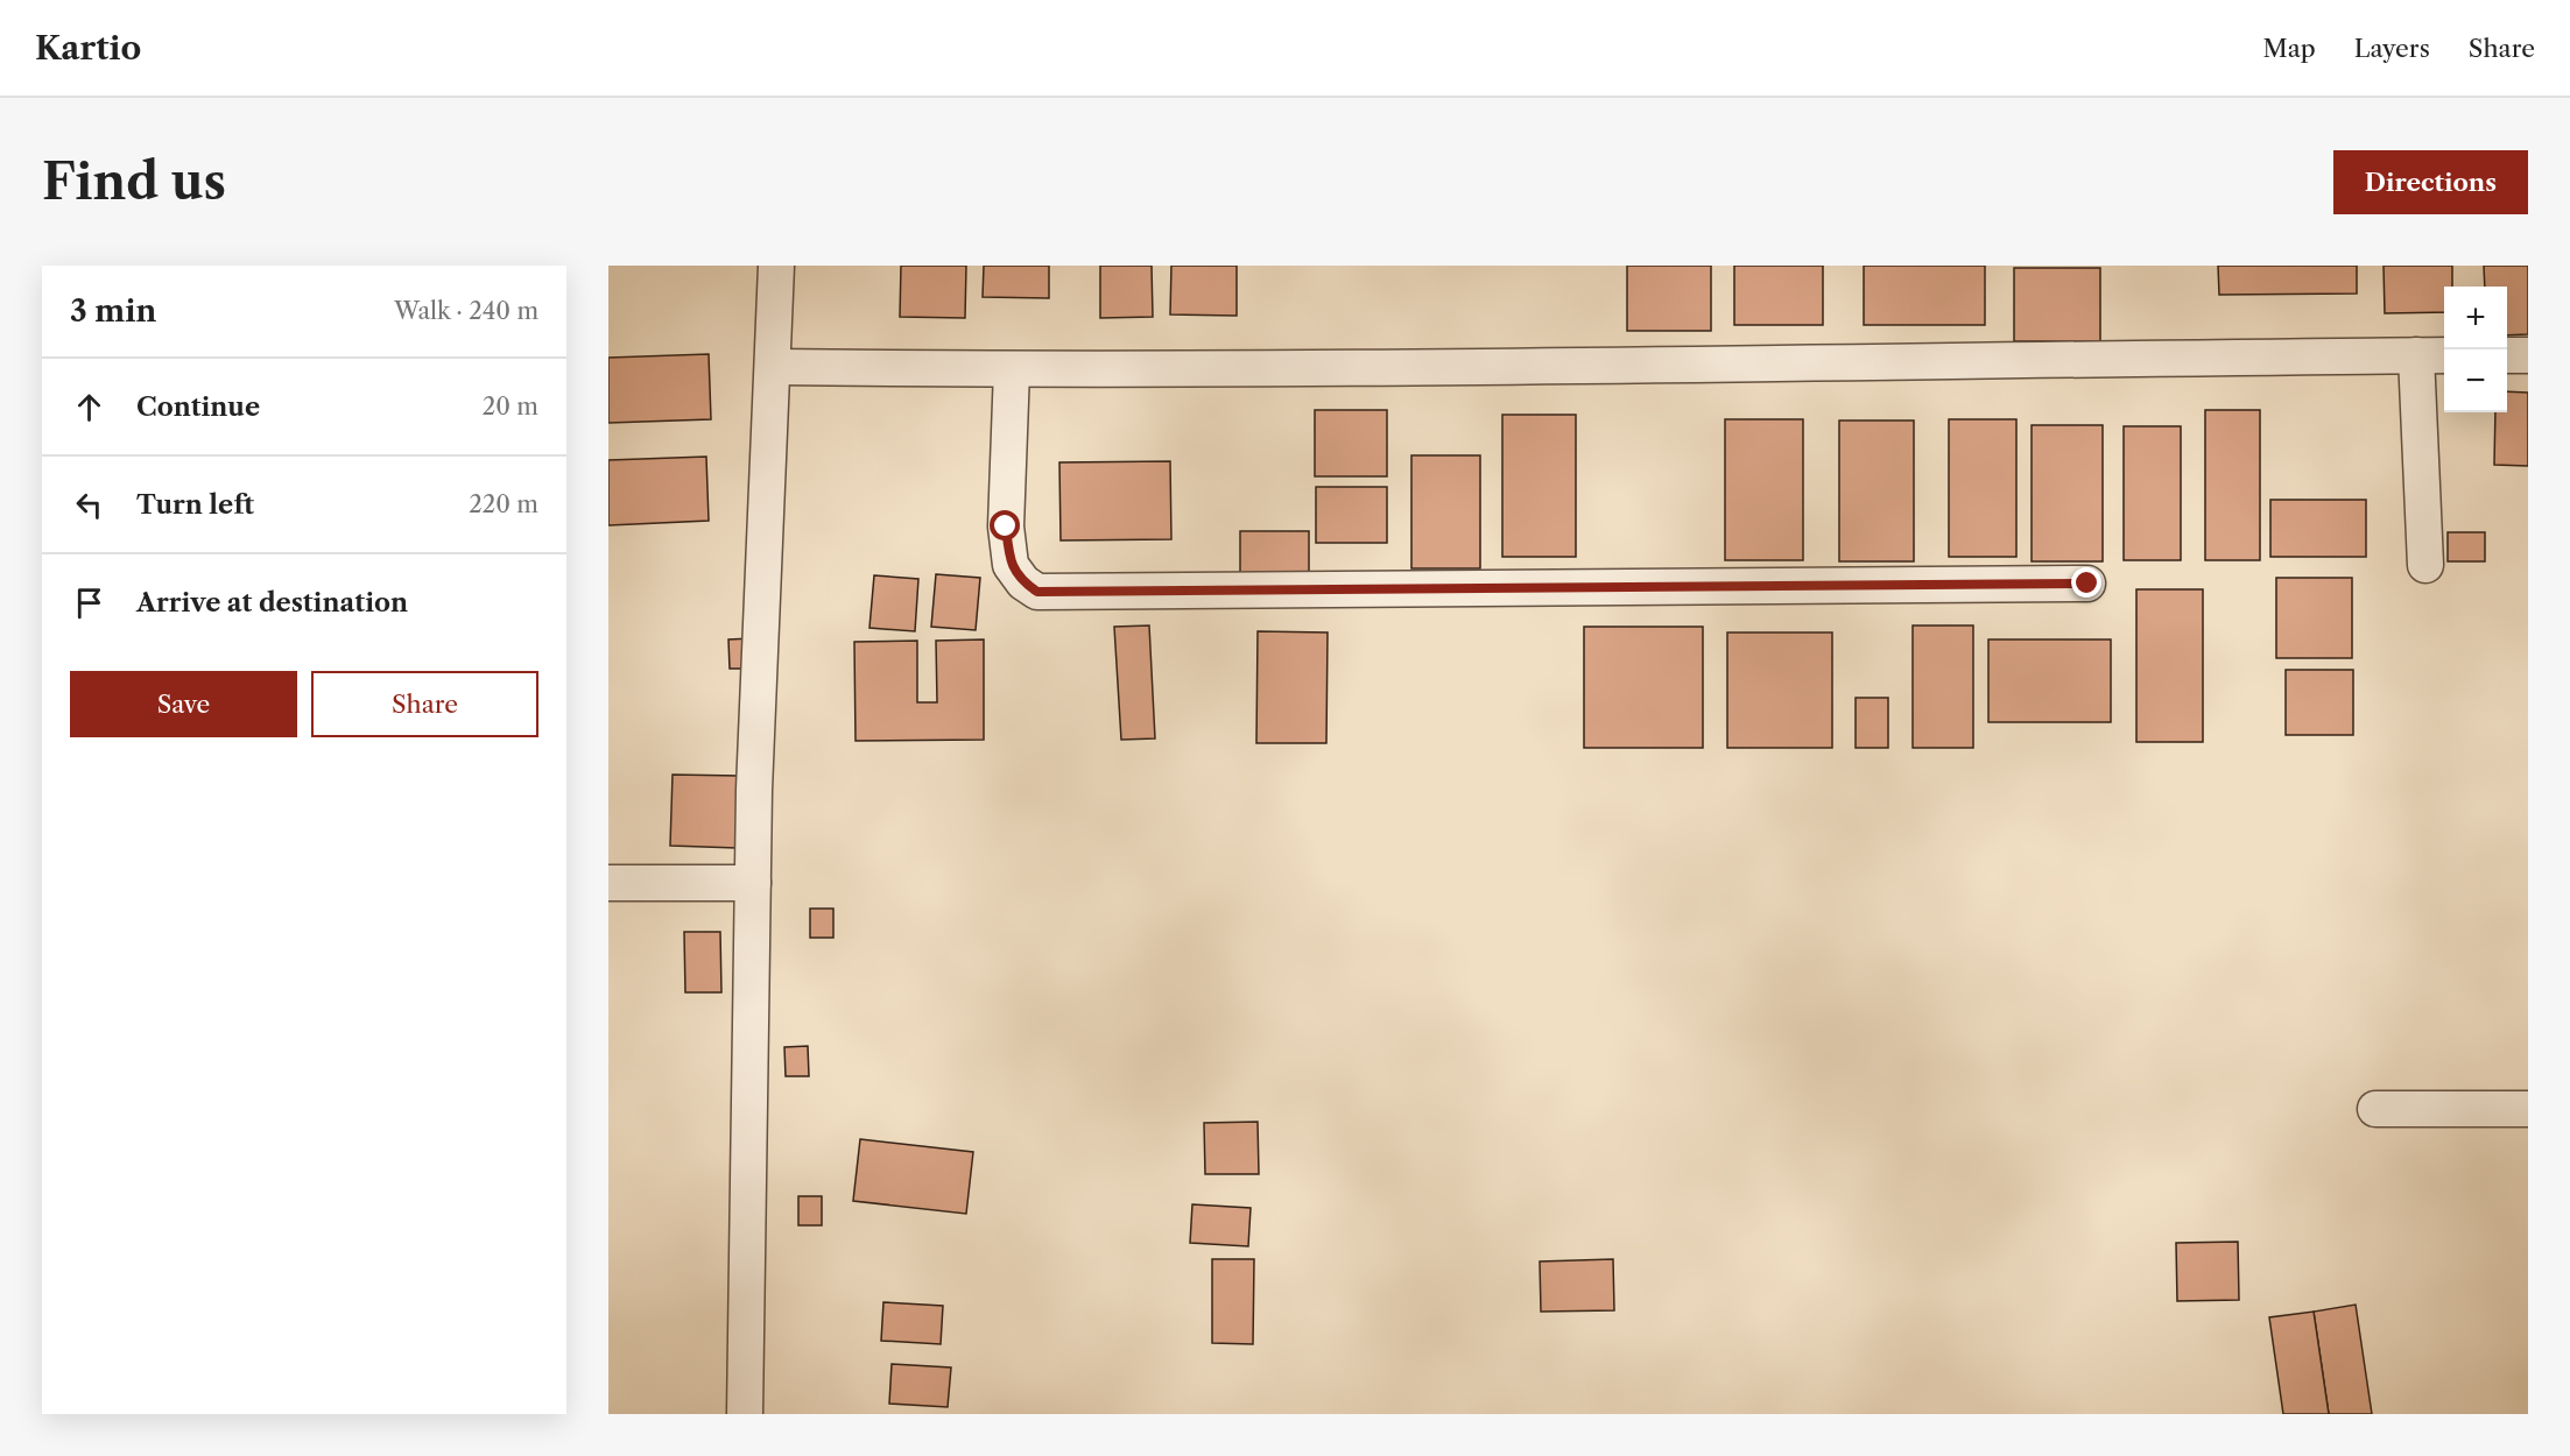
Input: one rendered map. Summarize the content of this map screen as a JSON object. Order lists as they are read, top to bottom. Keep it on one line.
{"page":{"header":"Kartio","nav":["Map","Layers","Share"],"buttons":["Directions",["Save","Share"]],"title":"Find us","heading":["3 min","Walk · 240 m"],"map_buttons":["+","−"],"list":[["Continue","20 m"],["Turn left","220 m"],"Arrive at destination"]}}
